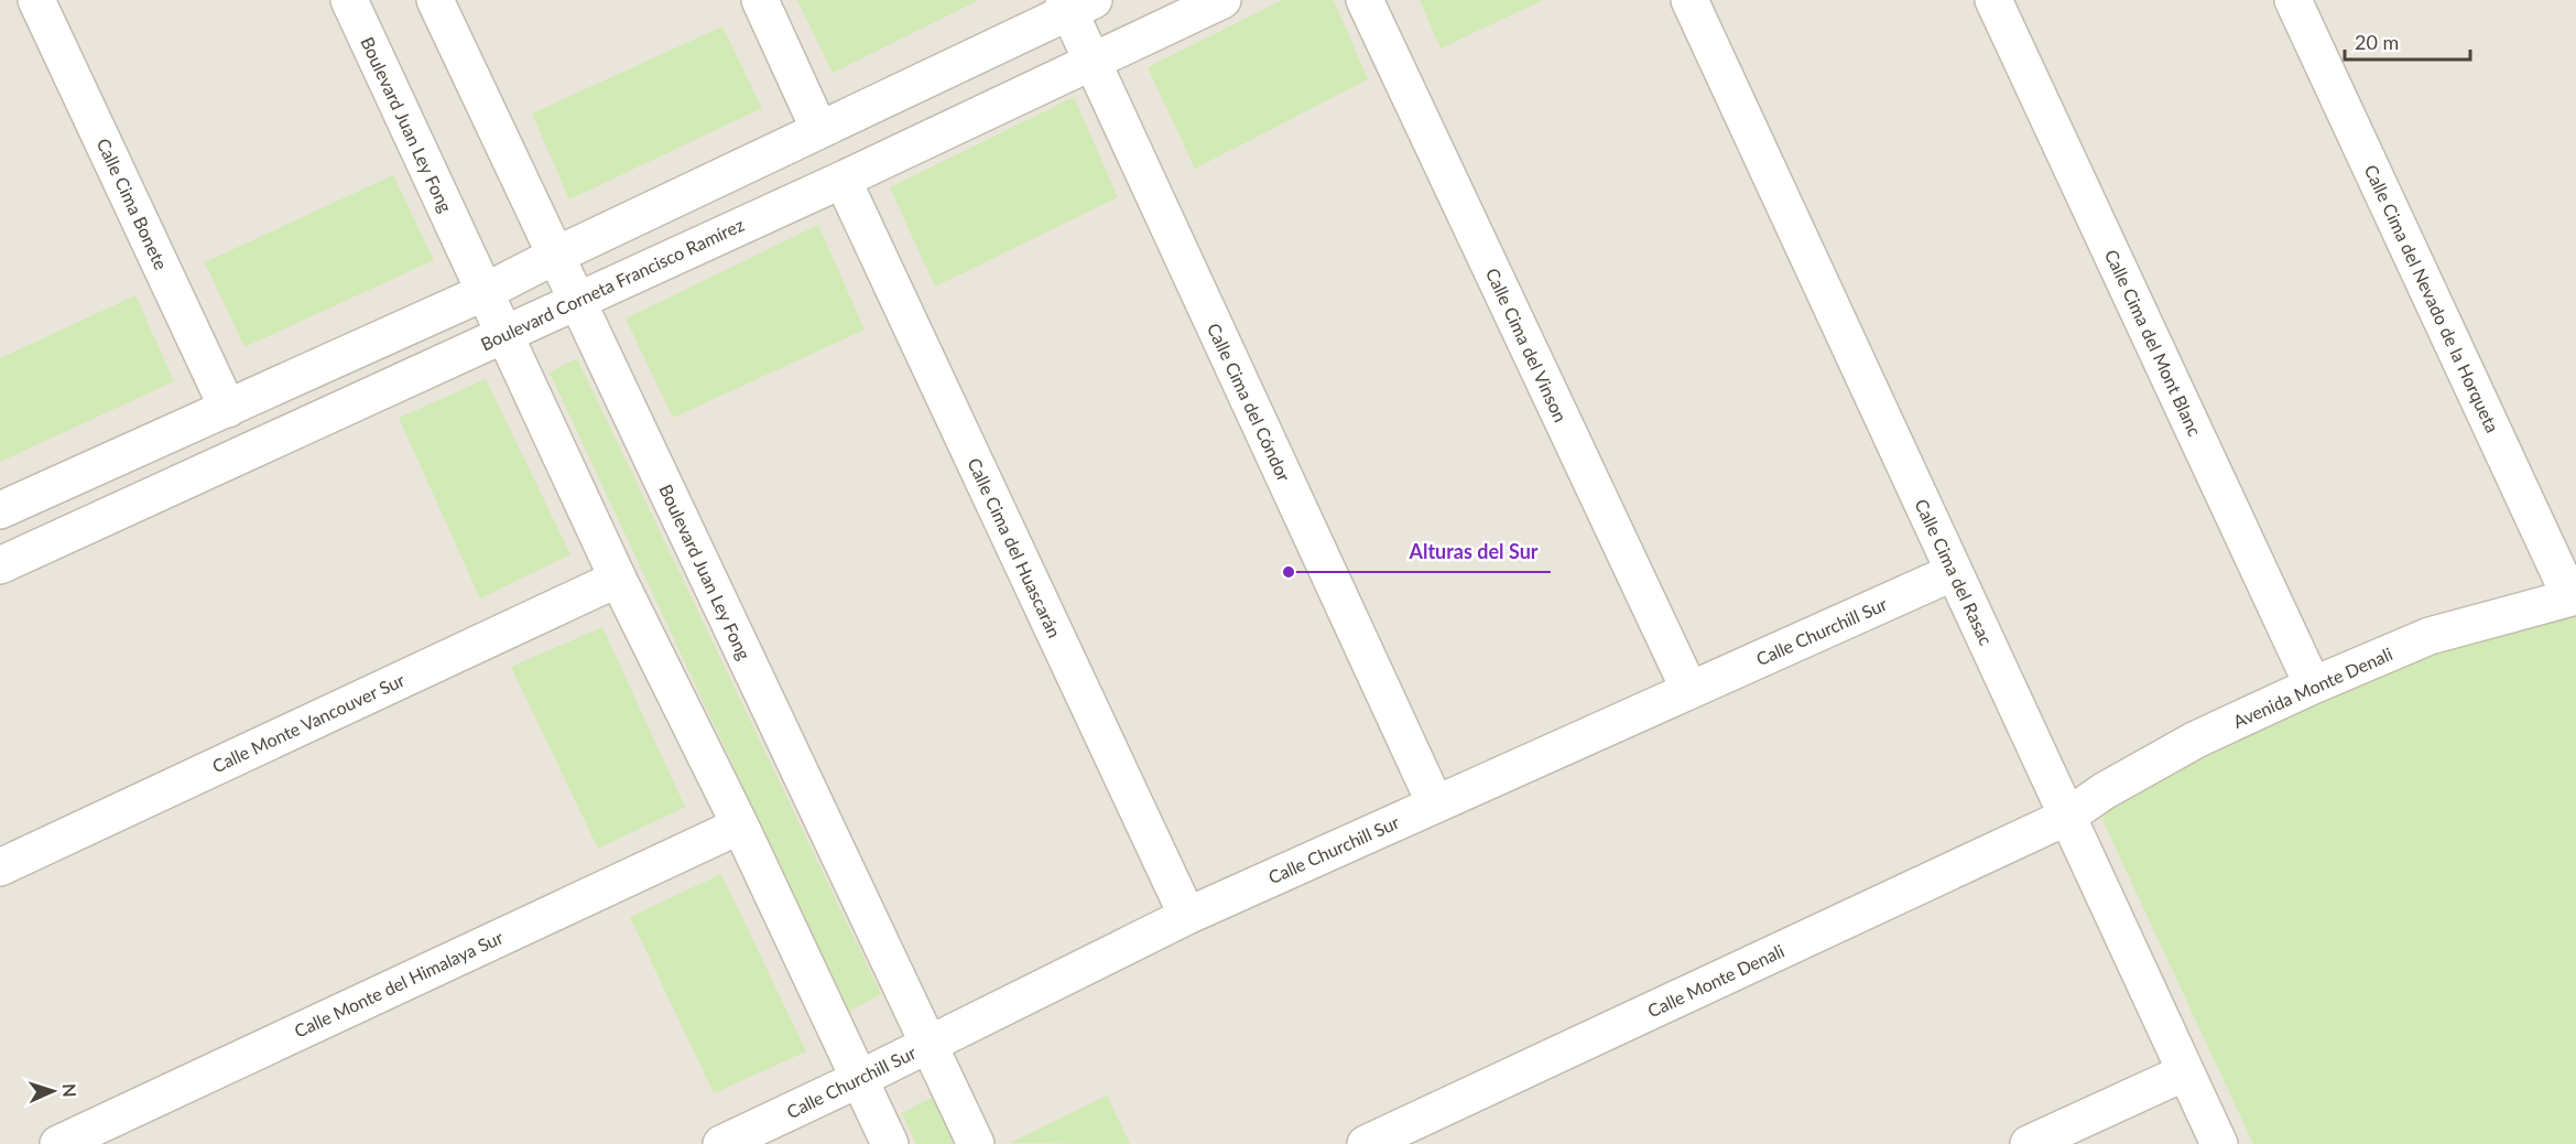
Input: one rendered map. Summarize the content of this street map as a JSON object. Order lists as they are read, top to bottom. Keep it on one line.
{"streets":{"street":["Boulevard Juan Ley Fong","Calle Cima Bonete","Boulevard Corneta Francisco Ramírez","Calle Cima del Nevado de la Horqueta","Calle Cima del Mont Blanc","Calle Cima del Vinson","Calle Cima del Cóndor","Calle Cima del Huascarán","Calle Cima del Rasac","Calle Churchill Sur","Avenida Monte Denali","Calle Monte Vancouver Sur","Calle Monte Denali","Calle Monte del Himalaya Sur"]},"crossings":[["Boulevard Juan Ley Fong","Boulevard Corneta Francisco Ramírez"],["Boulevard Juan Ley Fong","Calle Churchill Sur"],["Boulevard Juan Ley Fong","Calle Monte Vancouver Sur"],["Boulevard Juan Ley Fong","Calle Monte del Himalaya Sur"],["Boulevard Corneta Francisco Ramírez","Calle Cima del Cóndor"],["Boulevard Corneta Francisco Ramírez","Calle Cima del Huascarán"],["Calle Cima del Nevado de la Horqueta","Avenida Monte Denali"],["Calle Cima del Mont Blanc","Avenida Monte Denali"],["Calle Cima del Vinson","Calle Churchill Sur"],["Calle Cima del Cóndor","Calle Churchill Sur"],["Calle Cima del Huascarán","Calle Churchill Sur"],["Calle Cima del Rasac","Calle Churchill Sur"],["Calle Cima del Rasac","Avenida Monte Denali"],["Calle Cima del Rasac","Calle Monte Denali"],["Avenida Monte Denali","Calle Monte Denali"]],"places":["Alturas del Sur"],"scale_bar":"20 m","north":"right"}
